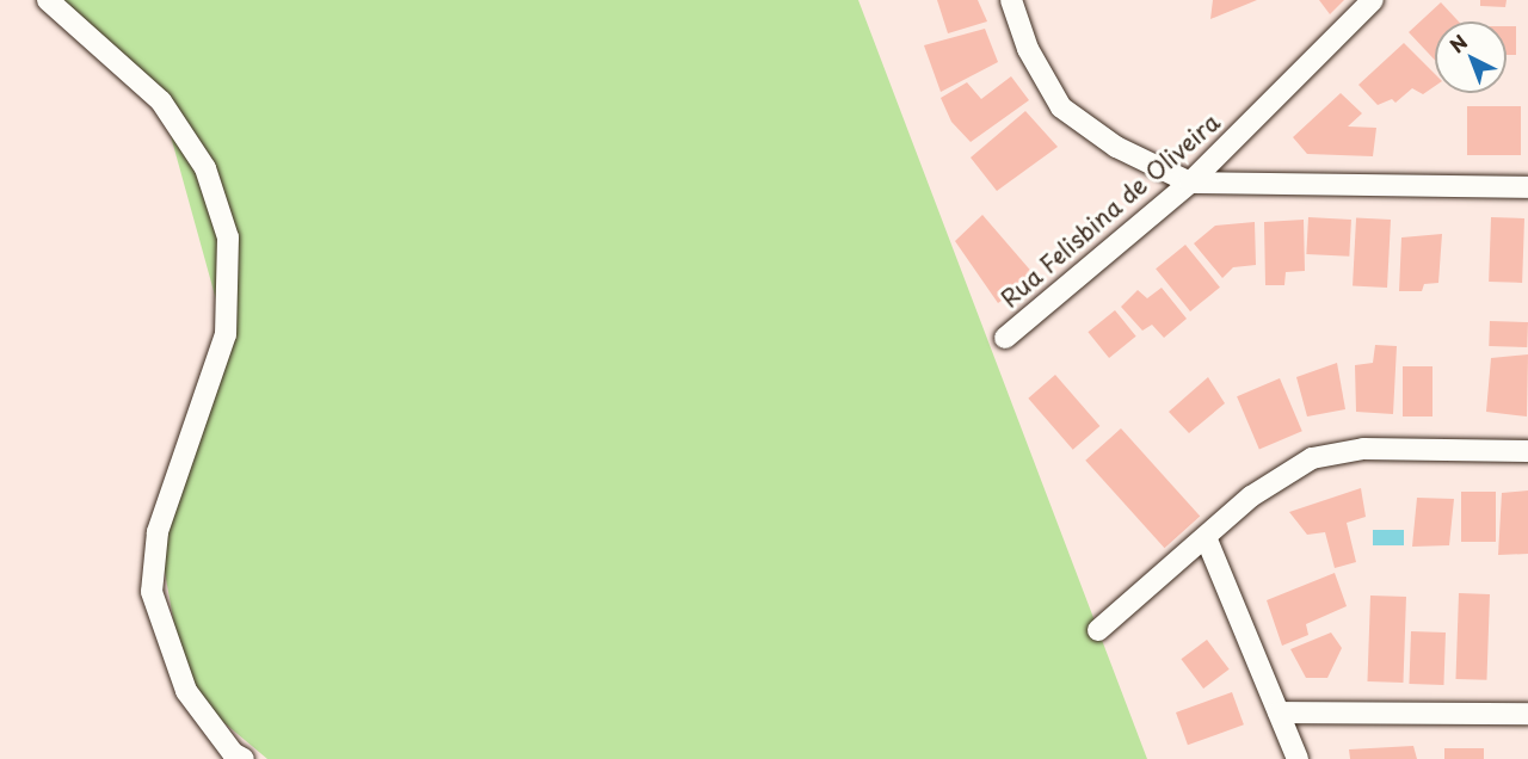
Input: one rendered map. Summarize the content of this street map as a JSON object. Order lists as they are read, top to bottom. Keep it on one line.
{"streets":{"street":["Rua Felisbina de Oliveira"]},"north":"top left"}
